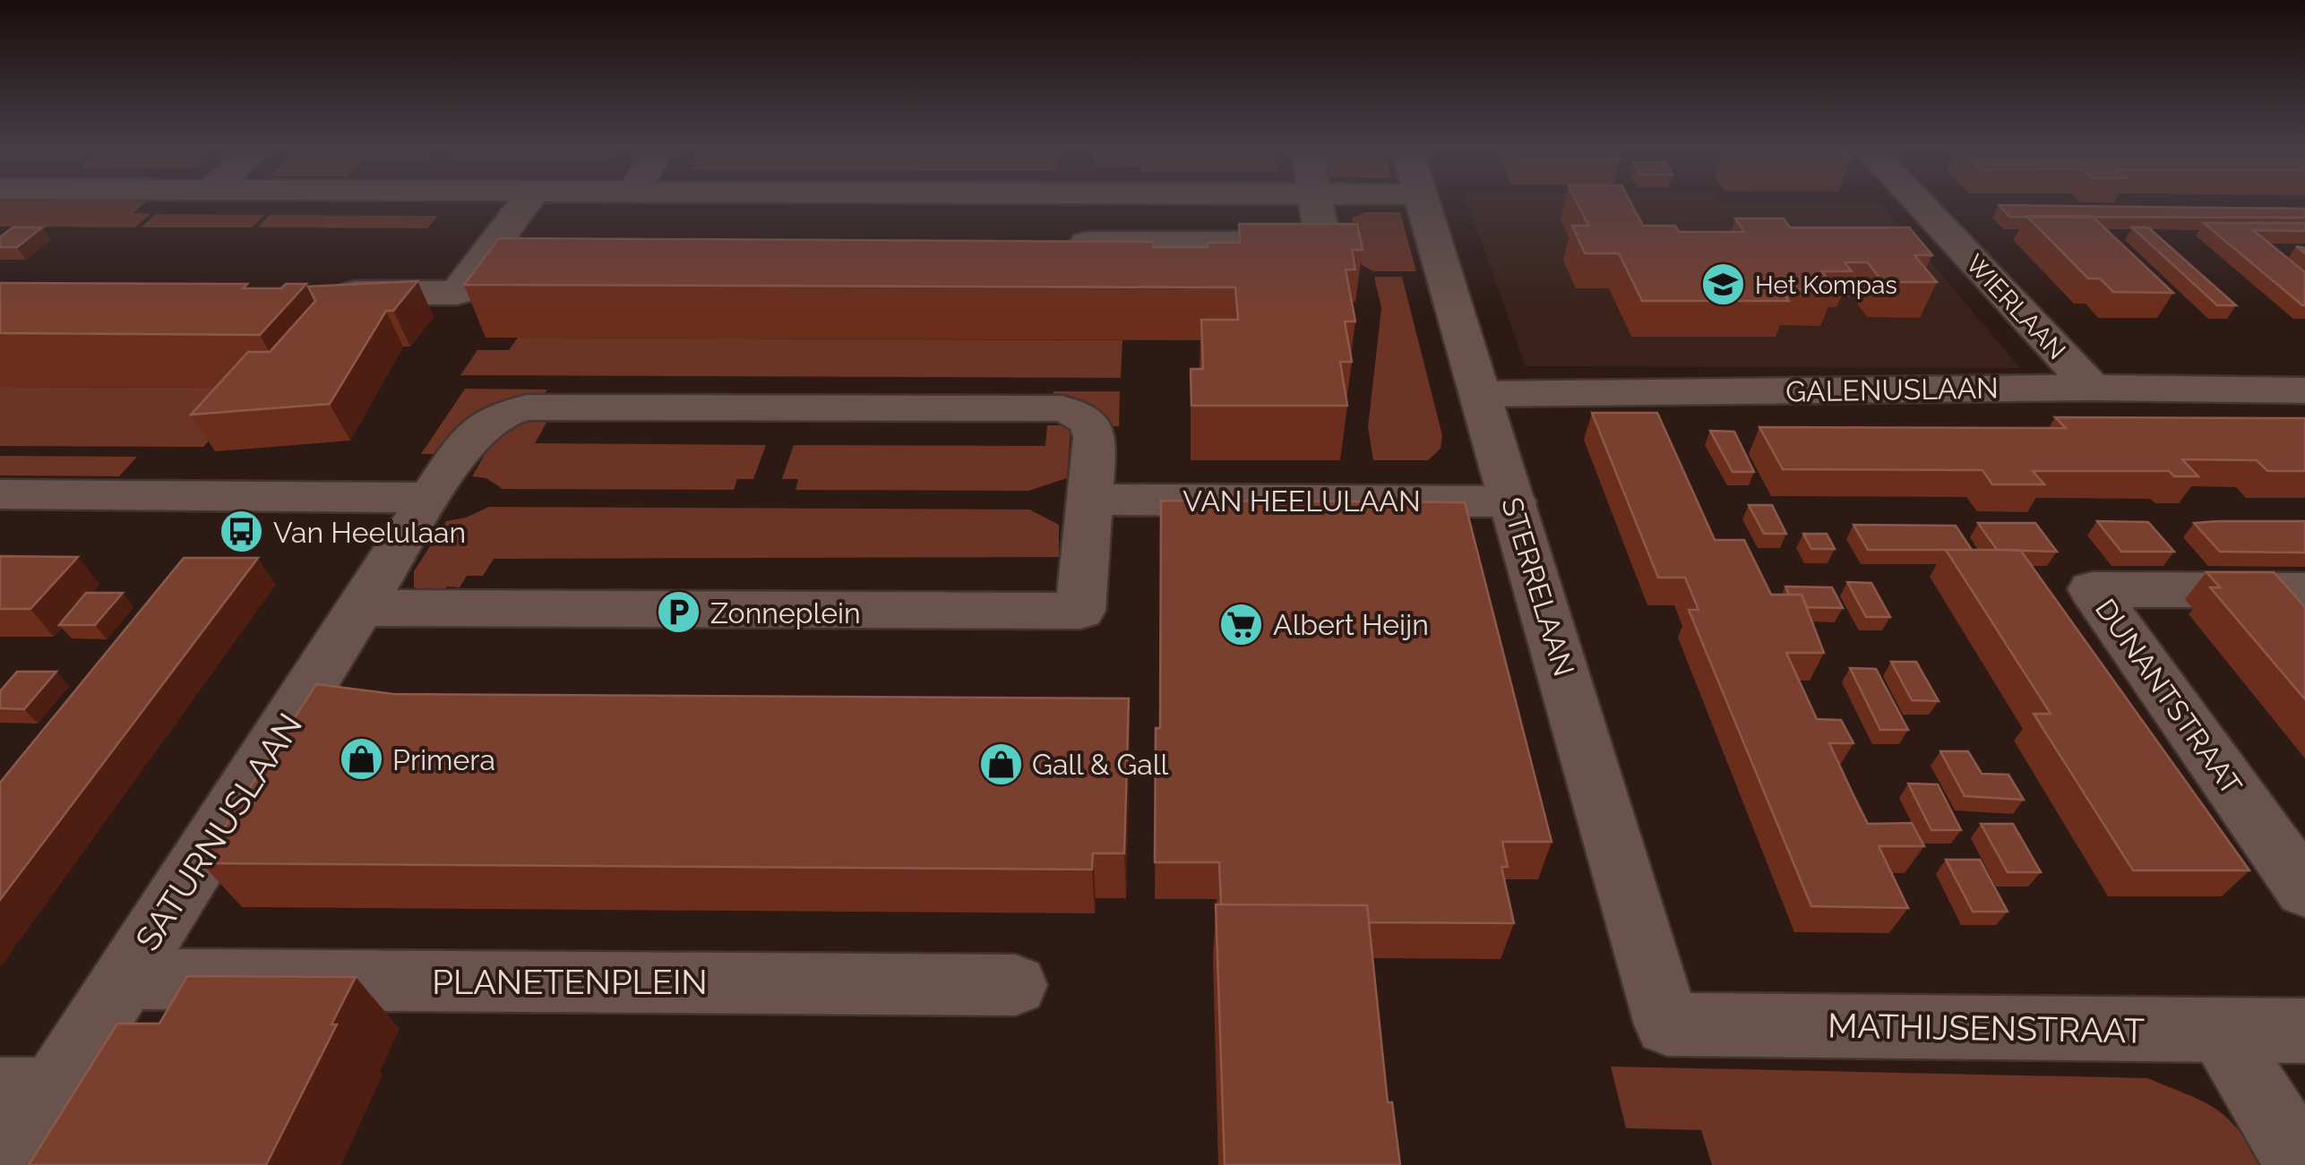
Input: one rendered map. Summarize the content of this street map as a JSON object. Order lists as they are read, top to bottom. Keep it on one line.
{"streets":{"street":["WIERLAAN","GALENUSLAAN","VAN HEELULAAN","STERRELAAN","DUNANTSTRAAT","SATURNUSLAAN","PLANETENPLEIN","MATHIJSENSTRAAT"]},"crossings":[["WIERLAAN","GALENUSLAAN"],["GALENUSLAAN","STERRELAAN"],["VAN HEELULAAN","STERRELAAN"],["STERRELAAN","MATHIJSENSTRAAT"],["SATURNUSLAAN","PLANETENPLEIN"]],"places":{"school or university":["Het Kompas"],"bus stop":["Van Heelulaan"],"parking":["Zonneplein"],"supermarket":["Albert Heijn"],"shop":["Primera","Gall & Gall"]}}
